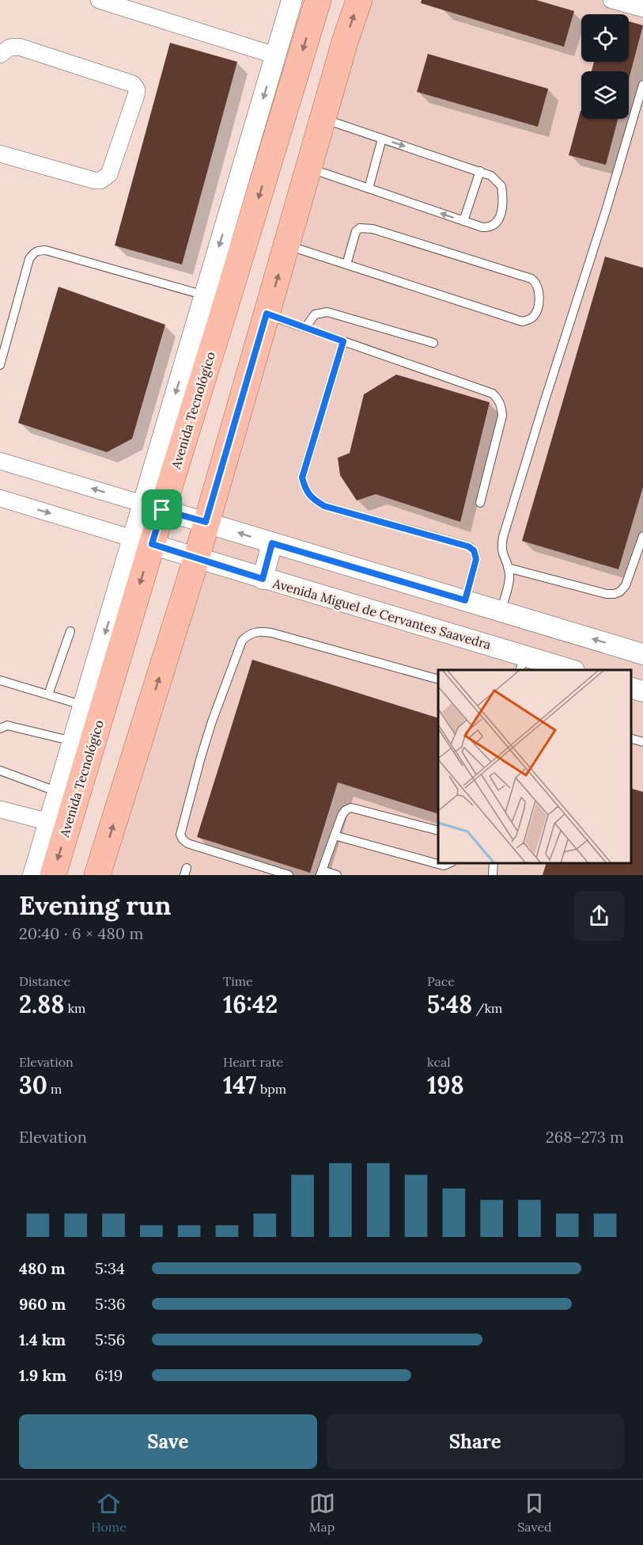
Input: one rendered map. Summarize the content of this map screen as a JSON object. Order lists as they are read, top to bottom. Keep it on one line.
{"streets":{"main road":["Avenida Tecnológico"],"street":["Avenida Miguel de Cervantes Saavedra"]},"crossings":[["Avenida Tecnológico","Avenida Miguel de Cervantes Saavedra"]],"page":{"heading":["Evening run","20:40 · 6 × 480 m"],"stats":[["Distance","2.88 km"],["Time","16:42"],["Pace","5:48 /km"],["Elevation","30 m"],["Heart rate","147 bpm"],["kcal","198"]],"chart":["Elevation","268–273 m"],"list":[{"name":"480 m","note":"5:34"},{"name":"960 m","note":"5:36"},{"name":"1.4 km","note":"5:56"},{"name":"1.9 km","note":"6:19"}],"buttons":["Save","Share"],"tabs":["Home","Map","Saved"]}}
